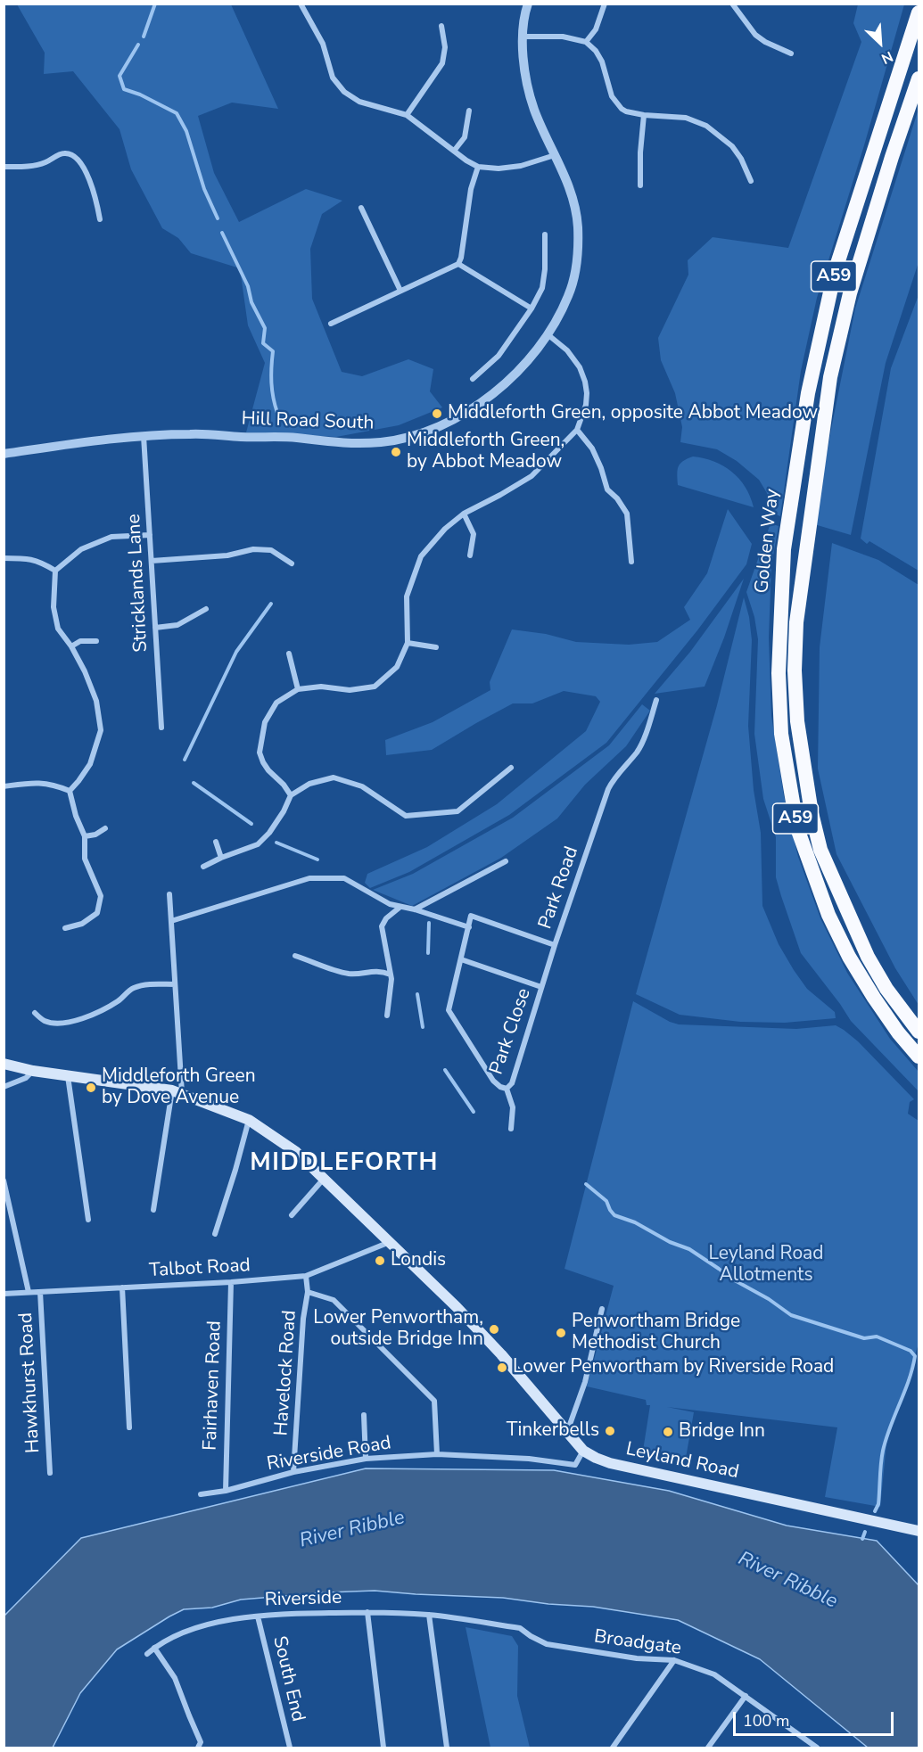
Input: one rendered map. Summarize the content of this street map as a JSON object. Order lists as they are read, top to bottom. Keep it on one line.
{"streets":{"highway":["A59","Golden Way"],"main road":["Leyland Road"],"street":["Hill Road South","Stricklands Lane","Park Road","Park Close","Talbot Road","Havelock Road","Hawkhurst Road","Fairhaven Road","Riverside Road","Riverside","Broadgate","South End"]},"crossings":[["Hill Road South","Stricklands Lane"],["Park Road","Park Close"],["Talbot Road","Havelock Road"],["Talbot Road","Hawkhurst Road"],["Talbot Road","Fairhaven Road"],["Talbot Road","Leyland Road"],["Havelock Road","Riverside Road"],["Fairhaven Road","Riverside Road"],["Riverside Road","Leyland Road"],["Riverside","Broadgate"],["Riverside","South End"]],"districts":["MIDDLEFORTH"],"water":["River Ribble"],"parks":["Leyland Road Allotments"],"places":["Middleforth Green, opposite Abbot Meadow","Middleforth Green, by Abbot Meadow","Middleforth Green by Dove Avenue","Londis","Lower Penwortham, outside Bridge Inn","Penwortham Bridge Methodist Church","Lower Penwortham by Riverside Road","Tinkerbells","Bridge Inn"],"scale_bar":"100 m","north":"bottom right"}
